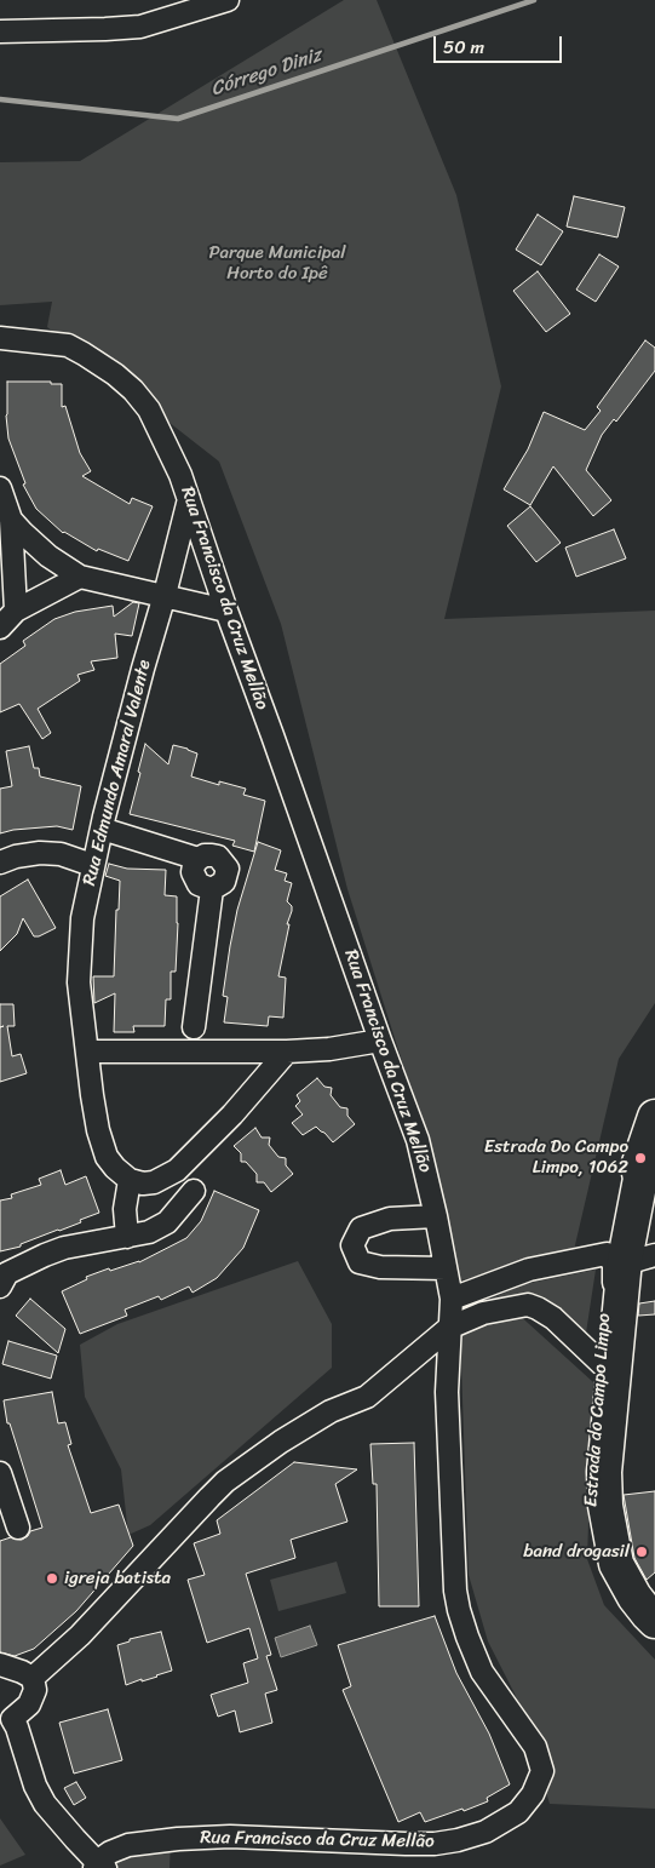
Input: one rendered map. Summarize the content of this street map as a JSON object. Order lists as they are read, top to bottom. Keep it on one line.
{"streets":{"main road":["Estrada do Campo Limpo"],"street":["Rua Francisco da Cruz Mellão","Rua Edmundo Amaral Valente"]},"crossings":[["Rua Francisco da Cruz Mellão","Rua Edmundo Amaral Valente"]],"water":["Córrego Diniz"],"parks":["Parque Municipal Horto do Ipê"],"places":["Estrada Do Campo Limpo, 1062","band drogasil","igreja batista"],"scale_bar":"50 m"}
